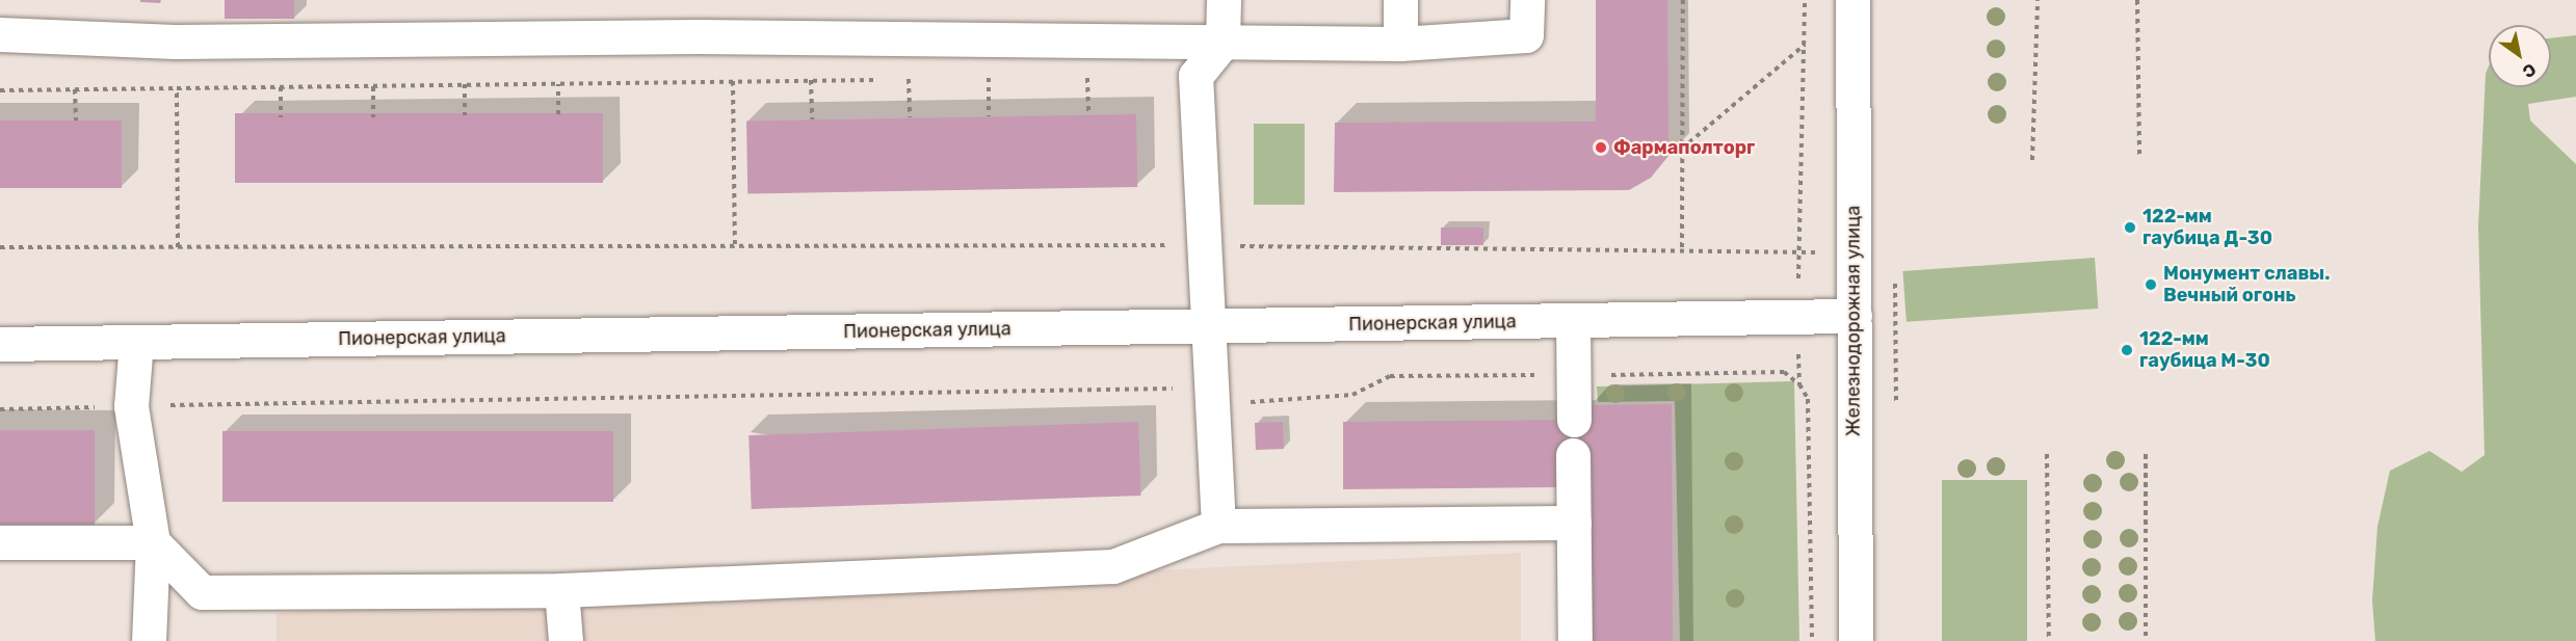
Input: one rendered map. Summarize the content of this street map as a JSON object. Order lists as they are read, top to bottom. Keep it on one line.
{"streets":{"street":["Железнодорожная улица","Пионерская улица"]},"crossings":[["Железнодорожная улица","Пионерская улица"]],"places":["Фармаполторг","122-мм гаубица Д-30","Монумент славы. Вечный огонь","122-мм гаубица М-30"],"north":"bottom right"}
